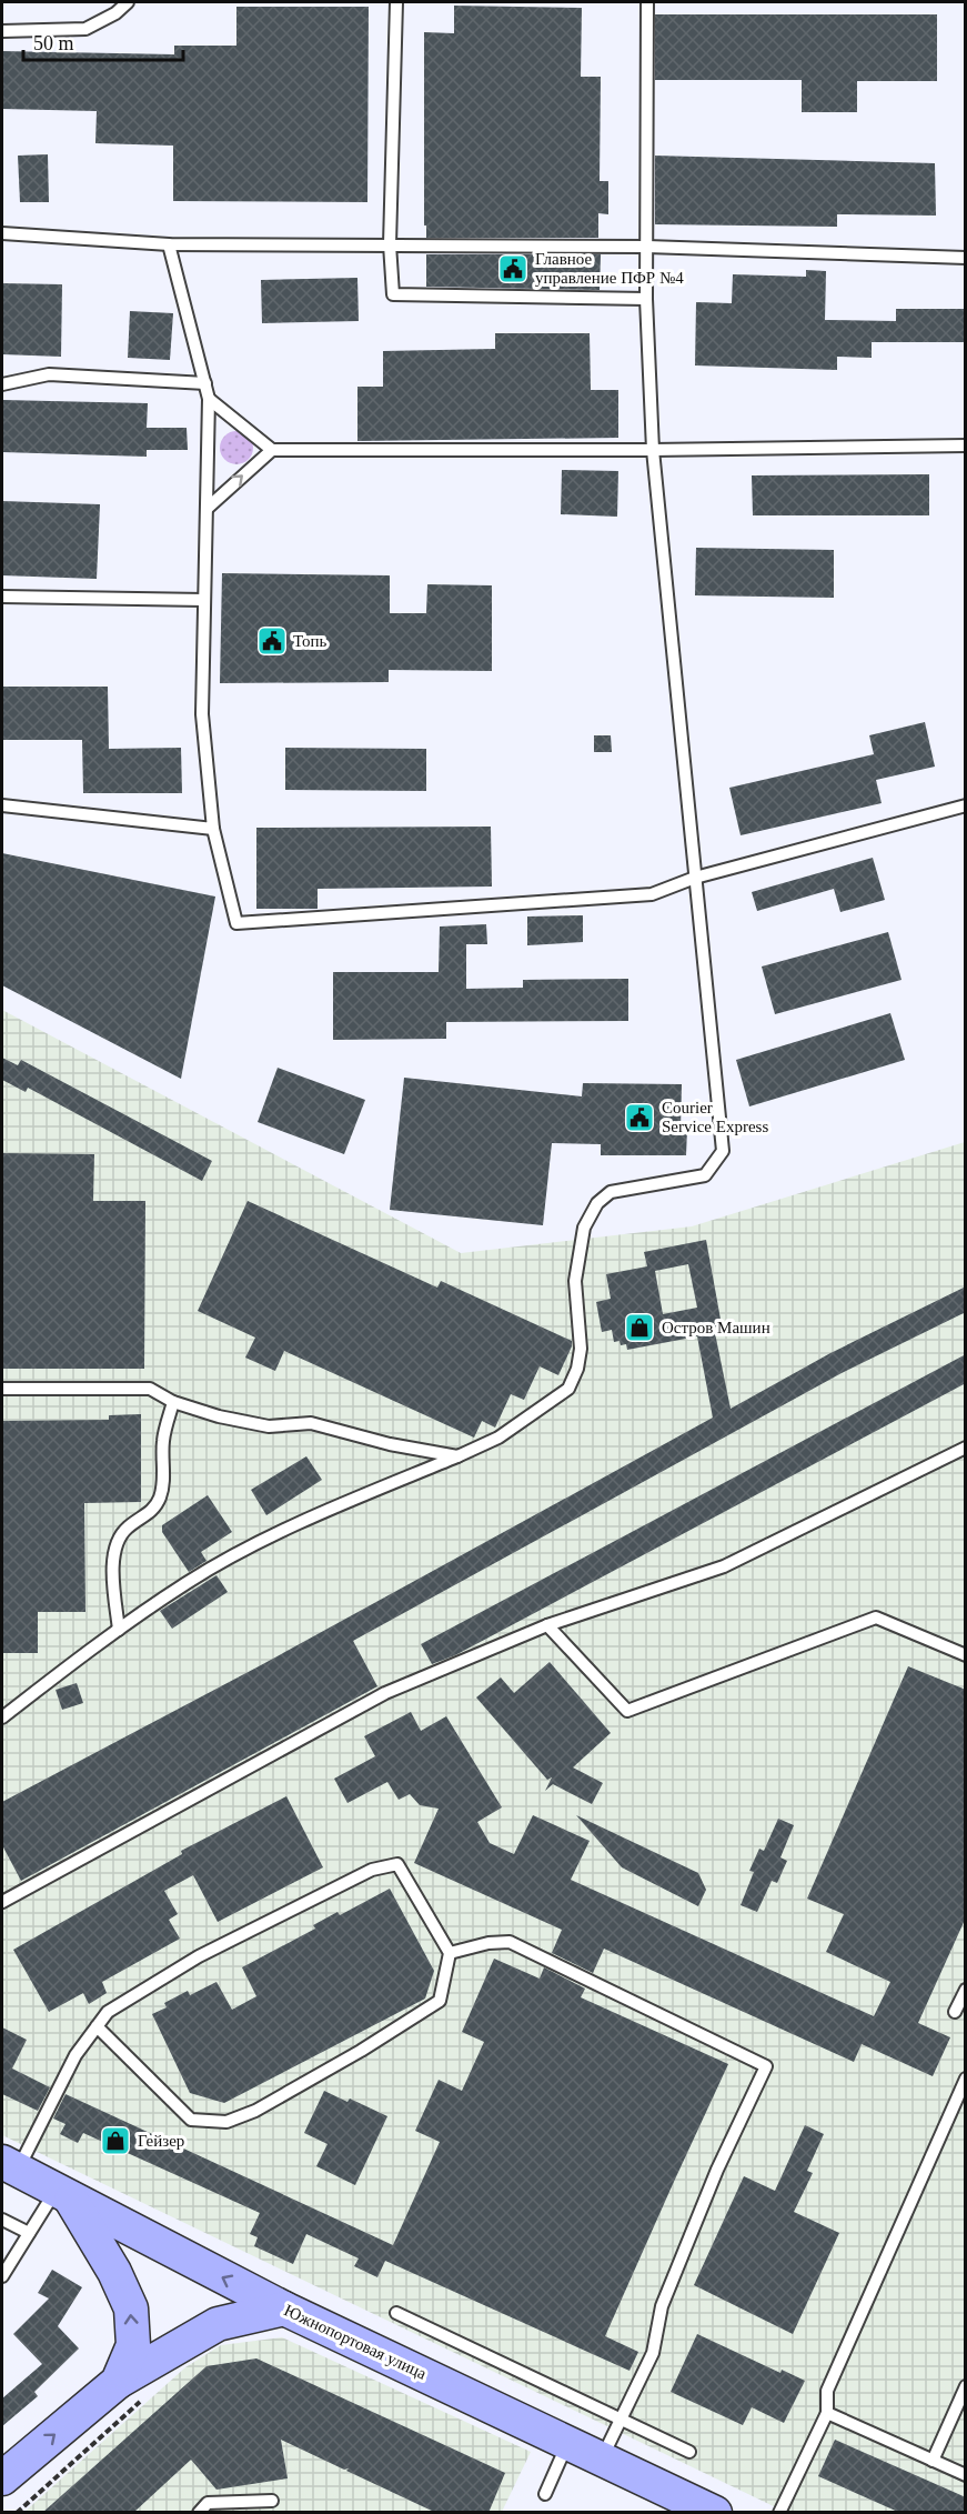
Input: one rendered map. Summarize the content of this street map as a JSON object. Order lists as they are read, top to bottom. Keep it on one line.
{"streets":{"street":["Южнопортовая улица"]},"places":{"public building":["Главное управление ПФР №4","Топь","Courier Service Express"],"shop":["Остров Машин","Гейзер"]},"scale_bar":"50 m"}
